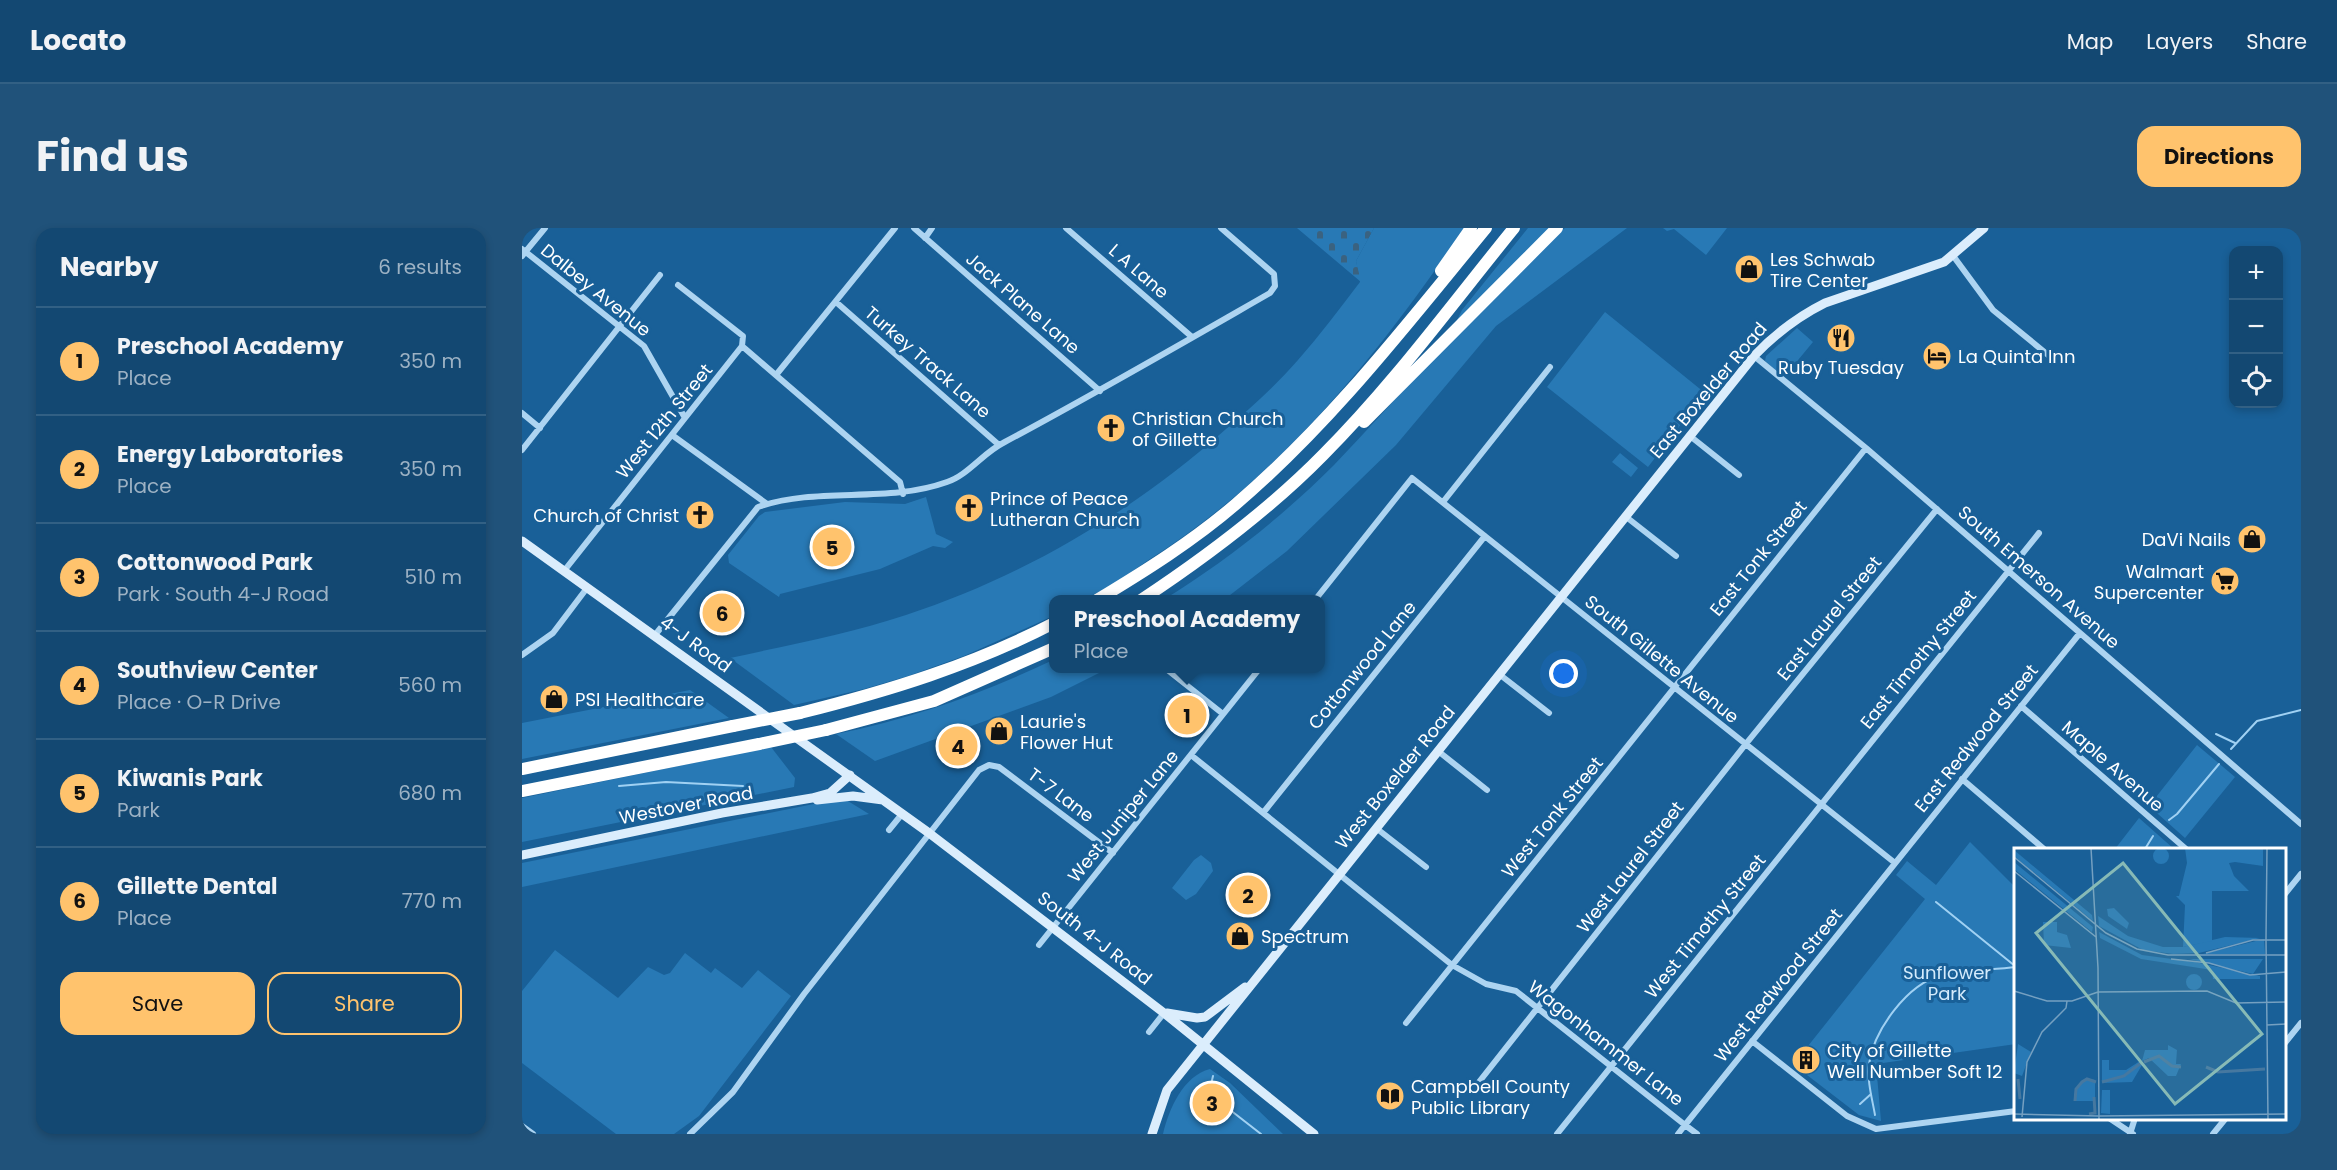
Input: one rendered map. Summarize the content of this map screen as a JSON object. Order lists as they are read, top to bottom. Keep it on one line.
{"streets":{"main road":["East Boxelder Road","4-J Road","West Boxelder Road","Westover Road","South 4-J Road"],"street":["L A Lane","Dalbey Avenue","Jack Plane Lane","Turkey Track Lane","West 12th Street","East Tonk Street","South Emerson Avenue","East Laurel Street","South Gillette Avenue","East Timothy Street","Cottonwood Lane","East Redwood Street","Maple Avenue","T-7 Lane","West Juniper Lane","West Tonk Street","West Laurel Street","West Timothy Street","West Redwood Street","Wagonhammer Lane"]},"crossings":[["Dalbey Avenue","West 12th Street"],["East Boxelder Road","South Emerson Avenue"],["East Boxelder Road","South Gillette Avenue"],["East Boxelder Road","West Boxelder Road"],["West 12th Street","4-J Road"],["East Tonk Street","South Emerson Avenue"],["East Tonk Street","South Gillette Avenue"],["East Tonk Street","West Tonk Street"],["South Emerson Avenue","East Laurel Street"],["South Emerson Avenue","East Timothy Street"],["South Emerson Avenue","East Redwood Street"],["East Laurel Street","South Gillette Avenue"],["East Laurel Street","West Laurel Street"],["4-J Road","Westover Road"],["4-J Road","South 4-J Road"],["South Gillette Avenue","East Timothy Street"],["South Gillette Avenue","Cottonwood Lane"],["South Gillette Avenue","East Redwood Street"],["South Gillette Avenue","West Boxelder Road"],["South Gillette Avenue","West Tonk Street"],["South Gillette Avenue","West Laurel Street"],["South Gillette Avenue","West Timothy Street"],["South Gillette Avenue","West Redwood Street"],["East Timothy Street","West Timothy Street"],["Cottonwood Lane","Wagonhammer Lane"],["East Redwood Street","Maple Avenue"],["East Redwood Street","West Redwood Street"],["West Boxelder Road","Wagonhammer Lane"],["T-7 Lane","West Juniper Lane"],["T-7 Lane","South 4-J Road"],["Westover Road","South 4-J Road"],["West Juniper Lane","South 4-J Road"],["West Juniper Lane","Wagonhammer Lane"],["West Tonk Street","Wagonhammer Lane"],["West Laurel Street","Wagonhammer Lane"],["West Timothy Street","Wagonhammer Lane"],["West Redwood Street","Wagonhammer Lane"]],"parks":["Sunflower Park"],"places":{"shop":["Les Schwab Tire Center","DaVi Nails","PSI Healthcare","Laurie's Flower Hut","Spectrum"],"restaurant":["Ruby Tuesday"],"hotel":["La Quinta Inn"],"church":["Christian Church of Gillette","Prince of Peace Lutheran Church","Church of Christ"],"supermarket":["Walmart Supercenter"],"building":["City of Gillette Well Number Soft 12"],"library":["Campbell County Public Library"]},"page":{"header":"Locato","nav":["Map","Layers","Share"],"title":"Find us","buttons":["Directions",["Save","Share"]],"heading":["Nearby","6 results"],"map_buttons":["+","−"],"list":[{"mark":"1","name":"Preschool Academy","note":"Place","value":"350 m"},{"mark":"2","name":"Energy Laboratories","note":"Place","value":"350 m"},{"mark":"3","name":"Cottonwood Park","note":"Park · South 4-J Road","value":"510 m"},{"mark":"4","name":"Southview Center","note":"Place · O-R Drive","value":"560 m"},{"mark":"5","name":"Kiwanis Park","note":"Park","value":"680 m"},{"mark":"6","name":"Gillette Dental","note":"Place","value":"770 m"}],"pins":["5","6","1","4","2","3"],"popup":["Preschool Academy","Place"]}}
